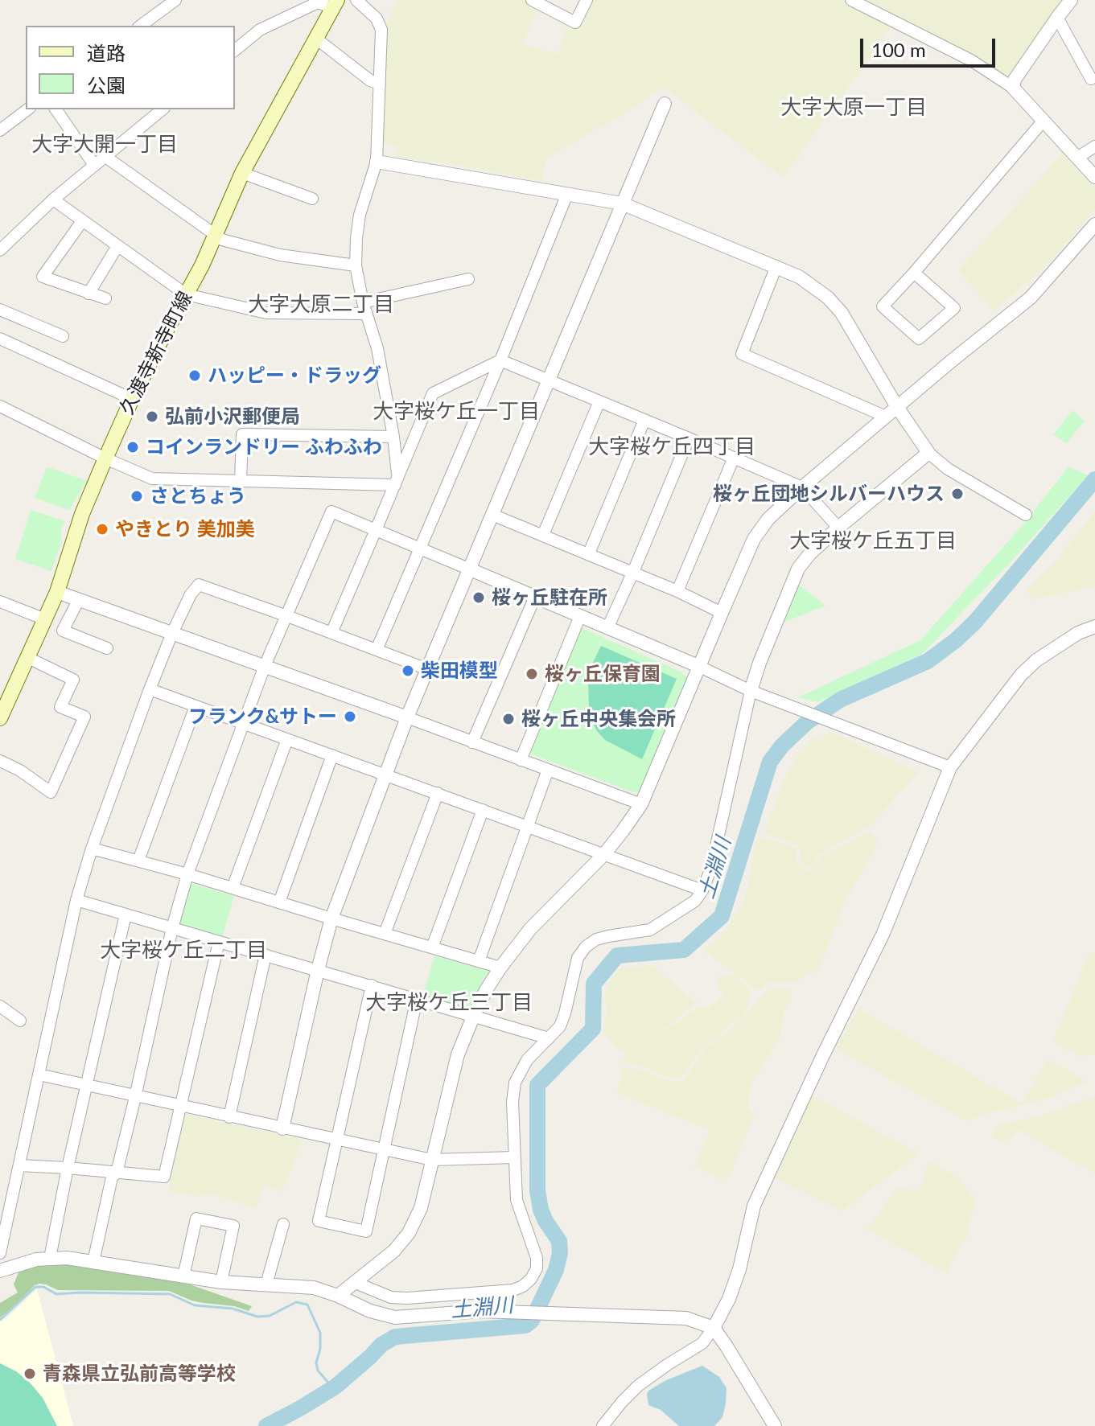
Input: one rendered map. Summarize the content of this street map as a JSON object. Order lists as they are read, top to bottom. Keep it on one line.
{"streets":{"main road":["久渡寺新寺町線"]},"districts":["大字大原一丁目","大字大開一丁目","大字大原二丁目","大字桜ケ丘一丁目","大字桜ケ丘四丁目","大字桜ケ丘五丁目","大字桜ケ丘二丁目","大字桜ケ丘三丁目"],"water":["土淵川"],"places":["ハッピー・ドラッグ","弘前小沢郵便局","コインランドリー ふわふわ","桜ヶ丘団地シルバーハウス","さとちょう","やきとり 美加美","桜ヶ丘駐在所","柴田模型","桜ヶ丘保育園","フランク&サトー","桜ヶ丘中央集会所","青森県立弘前高等学校"],"legend":["道路","公園"],"scale_bar":"100 m"}
